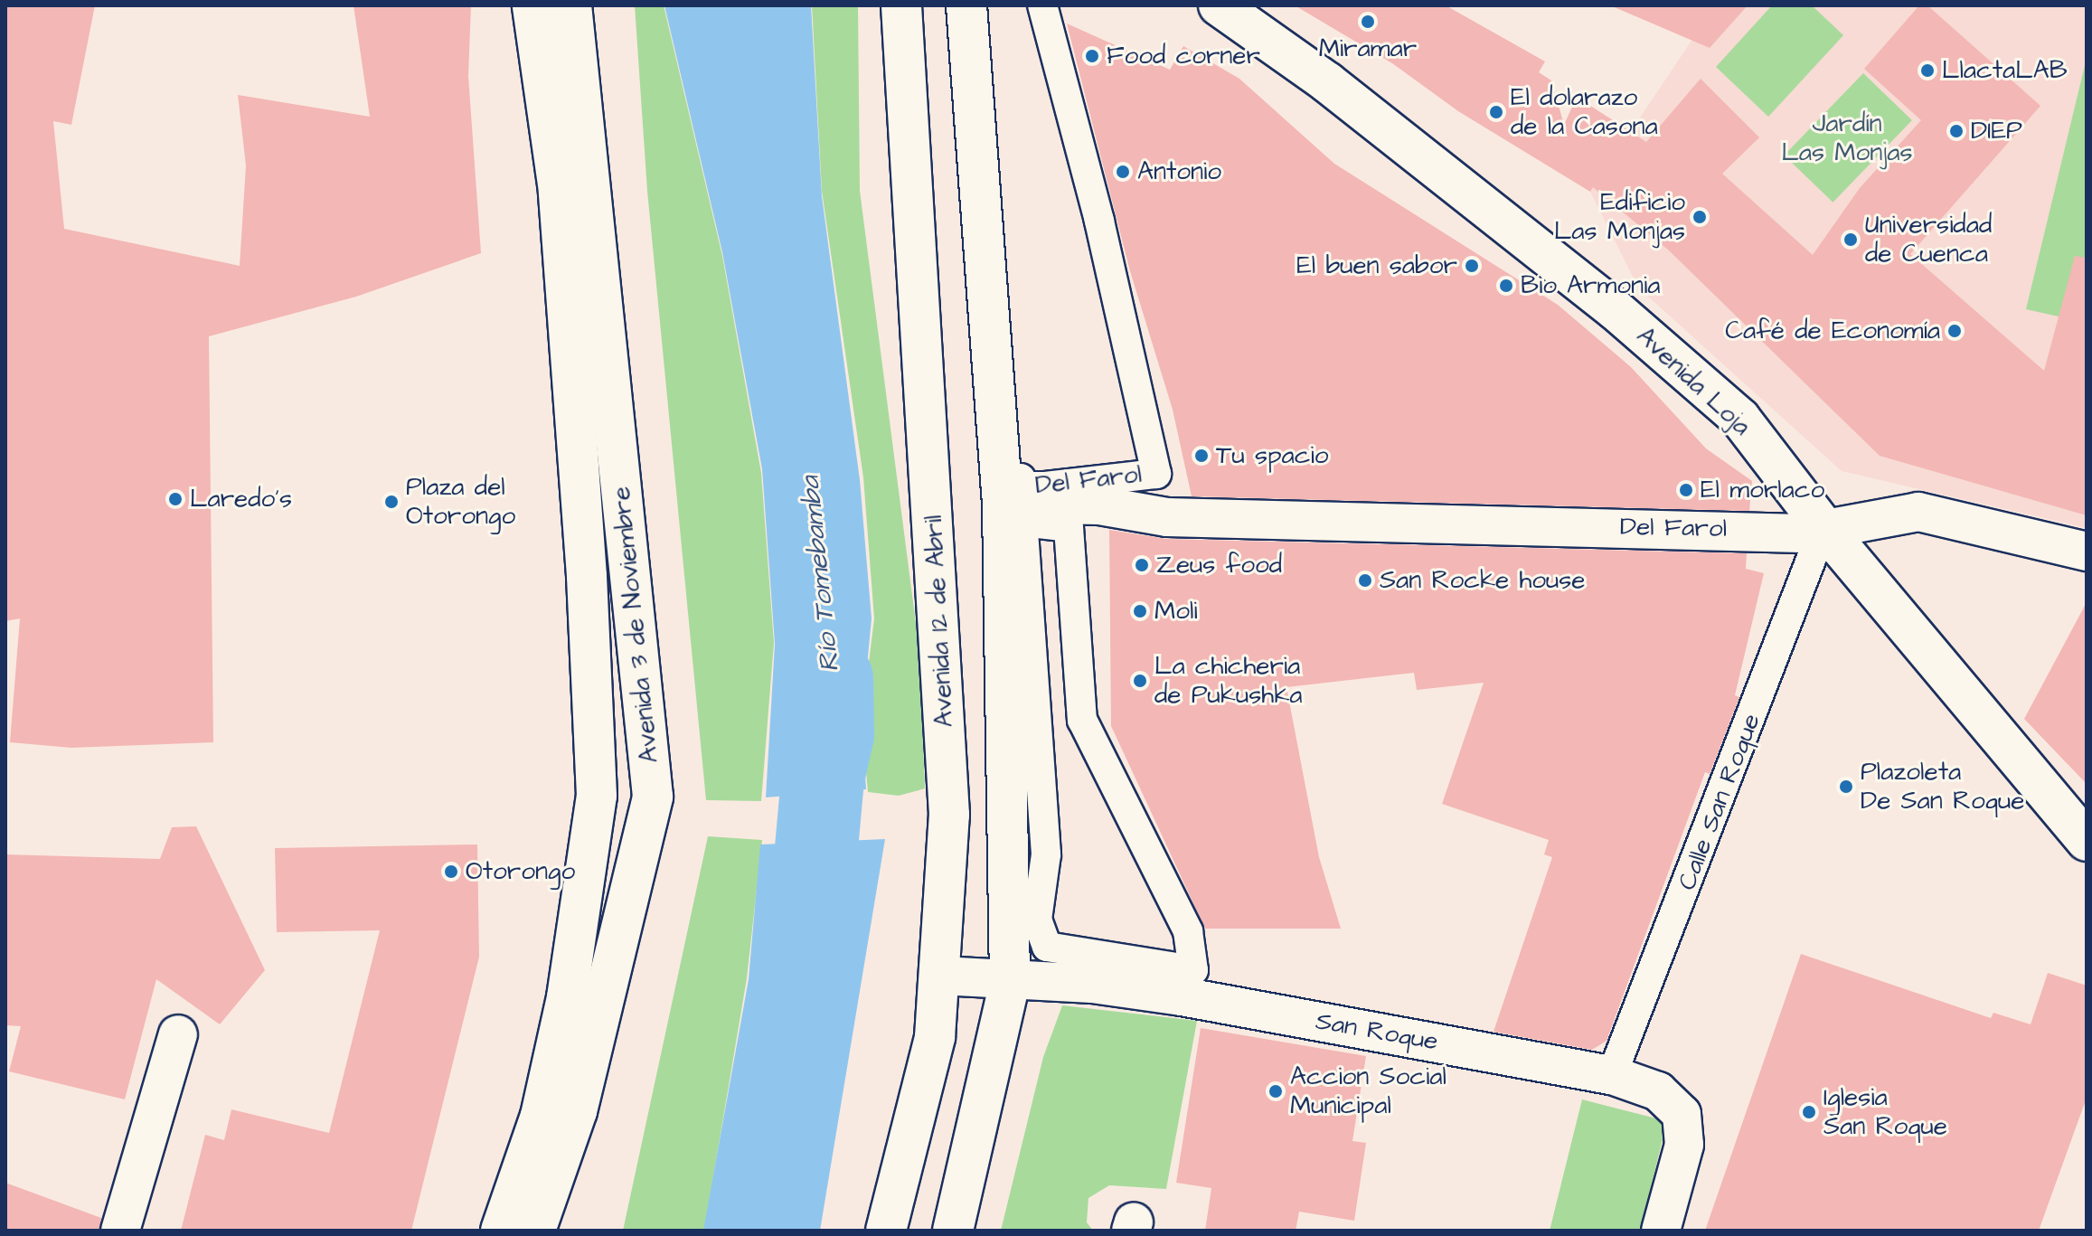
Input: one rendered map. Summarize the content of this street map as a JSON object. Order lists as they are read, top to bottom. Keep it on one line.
{"streets":{"street":["Avenida Loja","Del Farol","Avenida 12 de Abril","Avenida 3 de Noviembre","Calle San Roque","San Roque"]},"crossings":[["Avenida Loja","Del Farol"],["Avenida Loja","Calle San Roque"],["Del Farol","Calle San Roque"],["Avenida 12 de Abril","San Roque"],["Calle San Roque","San Roque"]],"water":["Río Tomebamba"],"parks":["Jardín Las Monjas"],"places":["Miramar","Food corner","LlactaLAB","El dolarazo de la Casona","DIEP","Antonio","Edificio Las Monjas","Universidad de Cuenca","El buen sabor","Bio Armonia","Café de Economía","Tu spacio","El morlaco","Laredo's","Plaza del Otorongo","Zeus food","San Rocke house","Moli","La chicheria de Pukushka","Plazoleta De San Roque","Otorongo","Accion Social Municipal","Iglesia San Roque"]}
